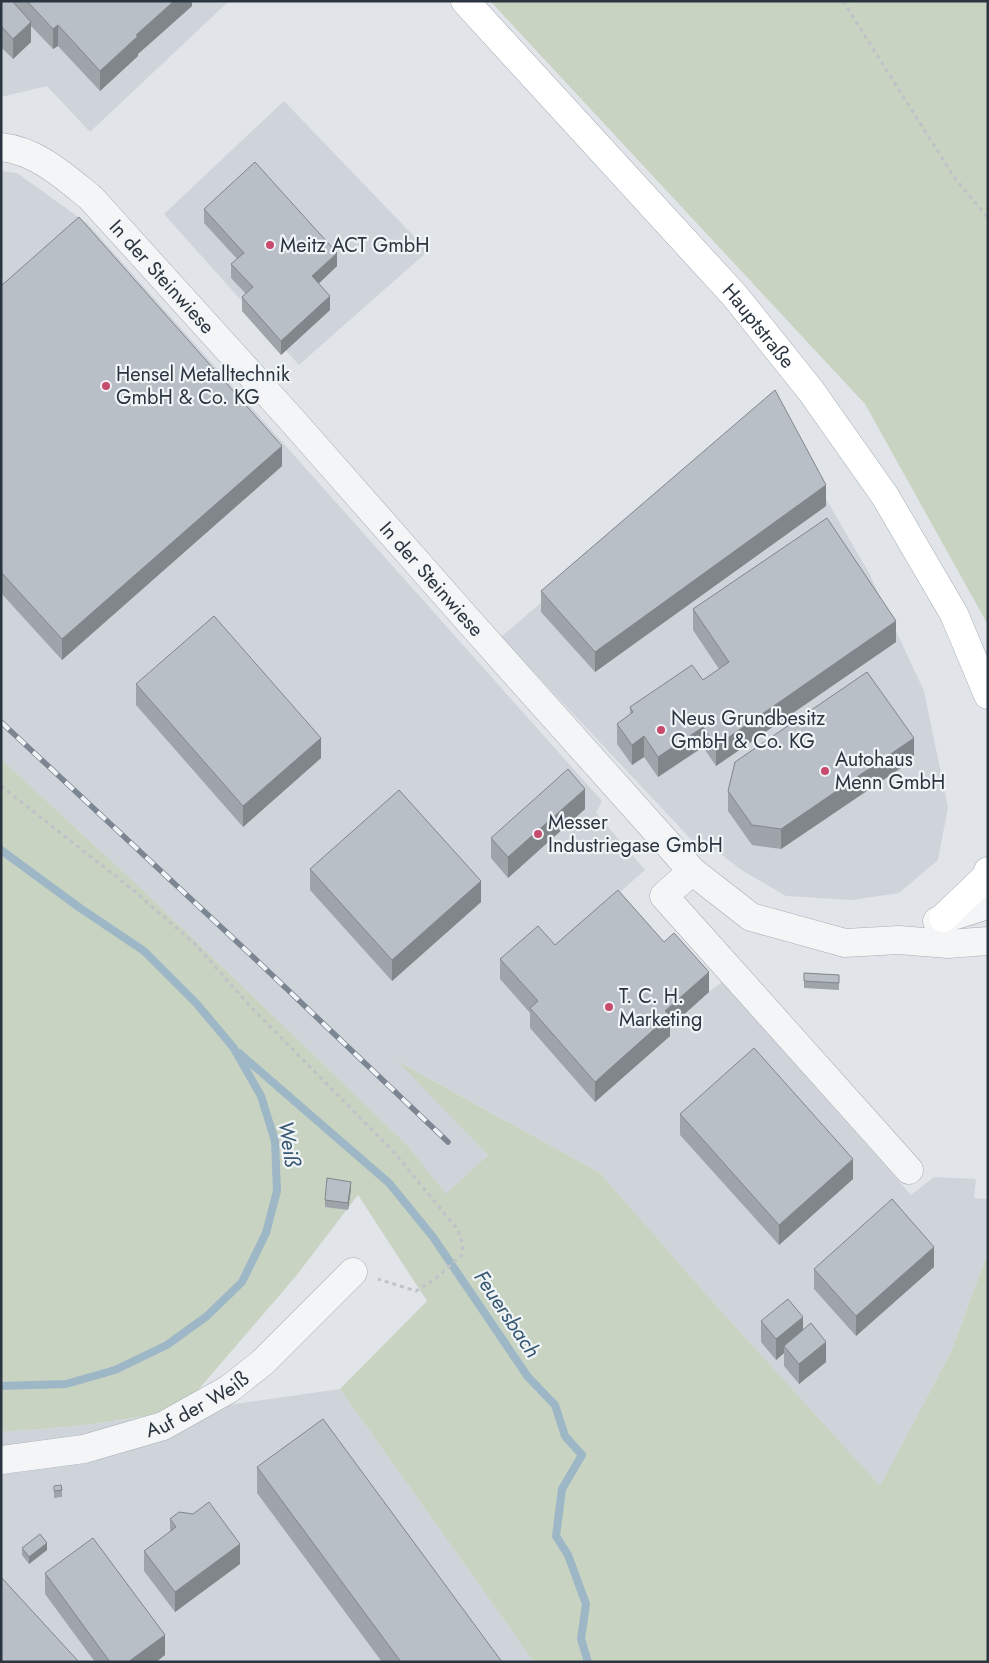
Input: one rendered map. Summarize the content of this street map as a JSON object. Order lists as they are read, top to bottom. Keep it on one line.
{"streets":{"main road":["Hauptstraße"],"street":["In der Steinwiese","Auf der Weiß"]},"water":["Weiß","Feuersbach"],"places":["Meitz ACT GmbH","Hensel Metalltechnik GmbH & Co. KG","Neus Grundbesitz GmbH & Co. KG","Autohaus Menn GmbH","Messer Industriegase GmbH","T. C. H. Marketing"]}
